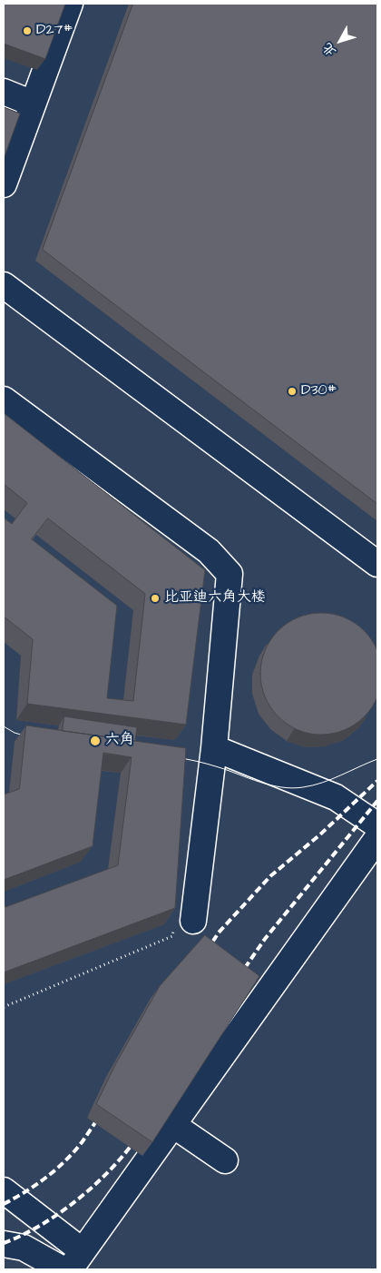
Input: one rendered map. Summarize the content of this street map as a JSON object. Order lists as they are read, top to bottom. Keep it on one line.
{"places":["D27#","D30#","比亚迪六角大楼","六角"],"north":"bottom left"}
